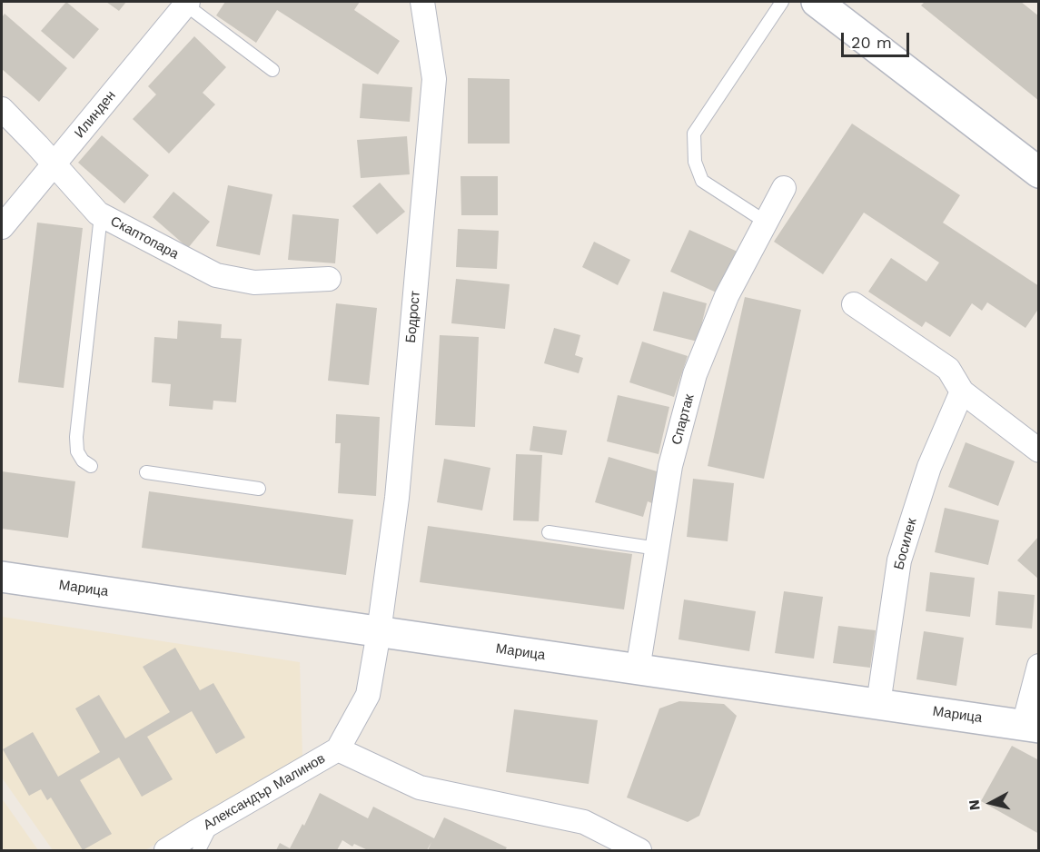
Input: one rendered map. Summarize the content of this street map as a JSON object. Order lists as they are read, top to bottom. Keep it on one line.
{"streets":{"street":["Илинден","Скаптопара","Бодрост","Спартак","Босилек","Марица","Александър Малинов"]},"crossings":[["Илинден","Скаптопара"],["Бодрост","Марица"],["Бодрост","Александър Малинов"],["Спартак","Марица"],["Босилек","Марица"],["Марица","Александър Малинов"]],"scale_bar":"20 m","north":"left"}
